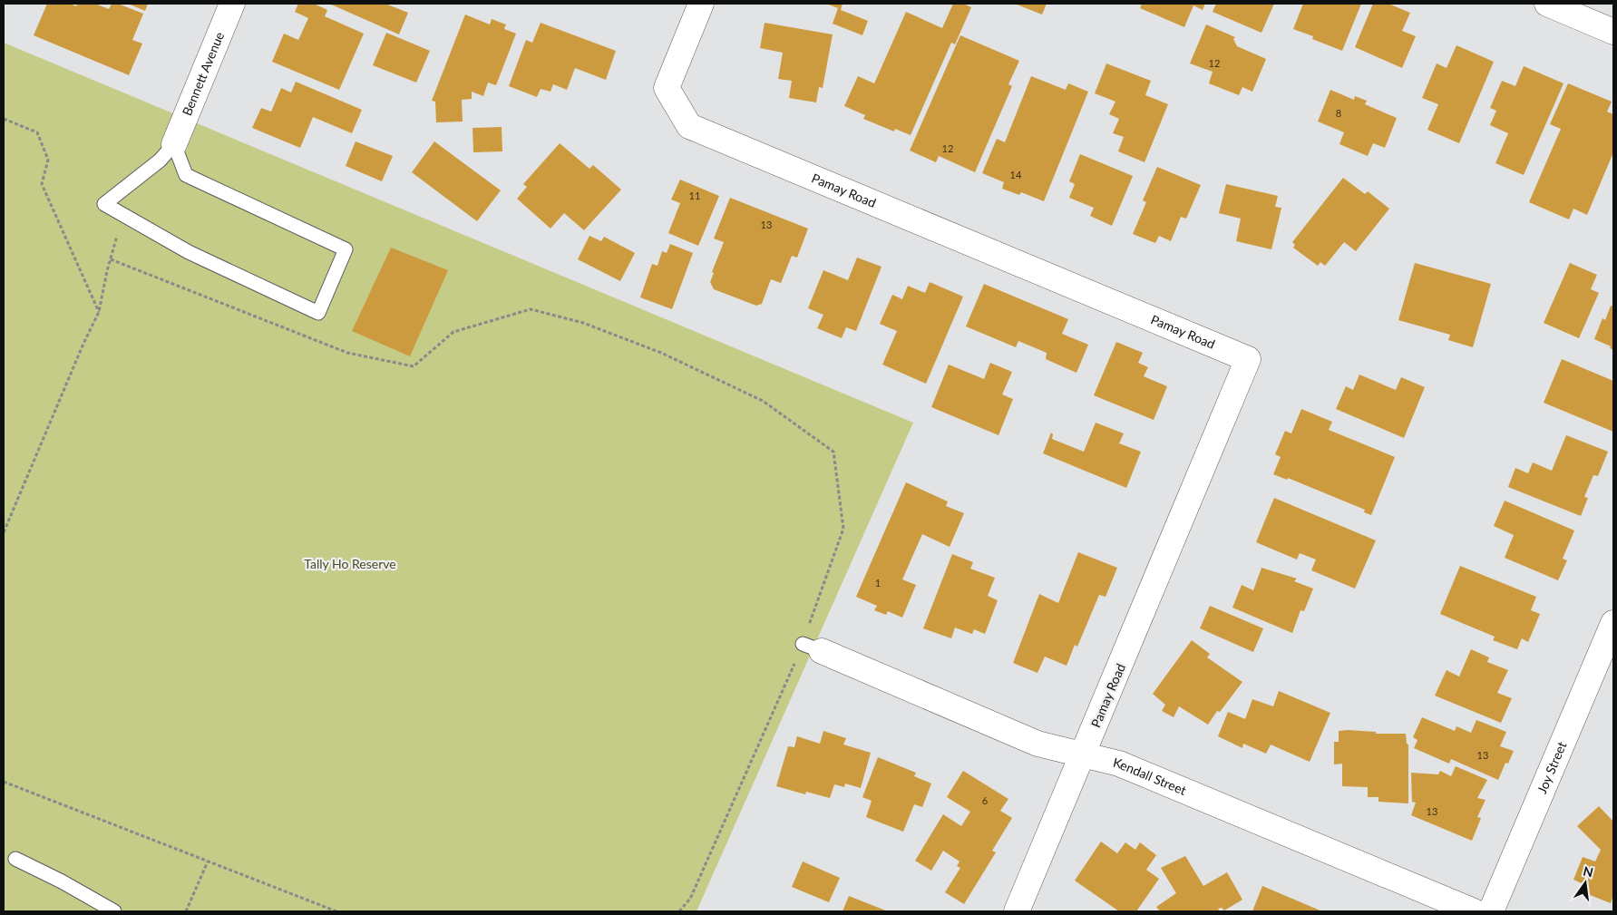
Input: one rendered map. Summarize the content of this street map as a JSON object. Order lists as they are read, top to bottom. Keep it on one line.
{"streets":{"street":["Bennett Avenue","Pamay Road","Joy Street","Kendall Street"]},"crossings":[["Pamay Road","Kendall Street"]],"parks":["Tally Ho Reserve"],"house_numbers":["12","8","12","14","11","13","1","13","6","13"],"north":"top"}
